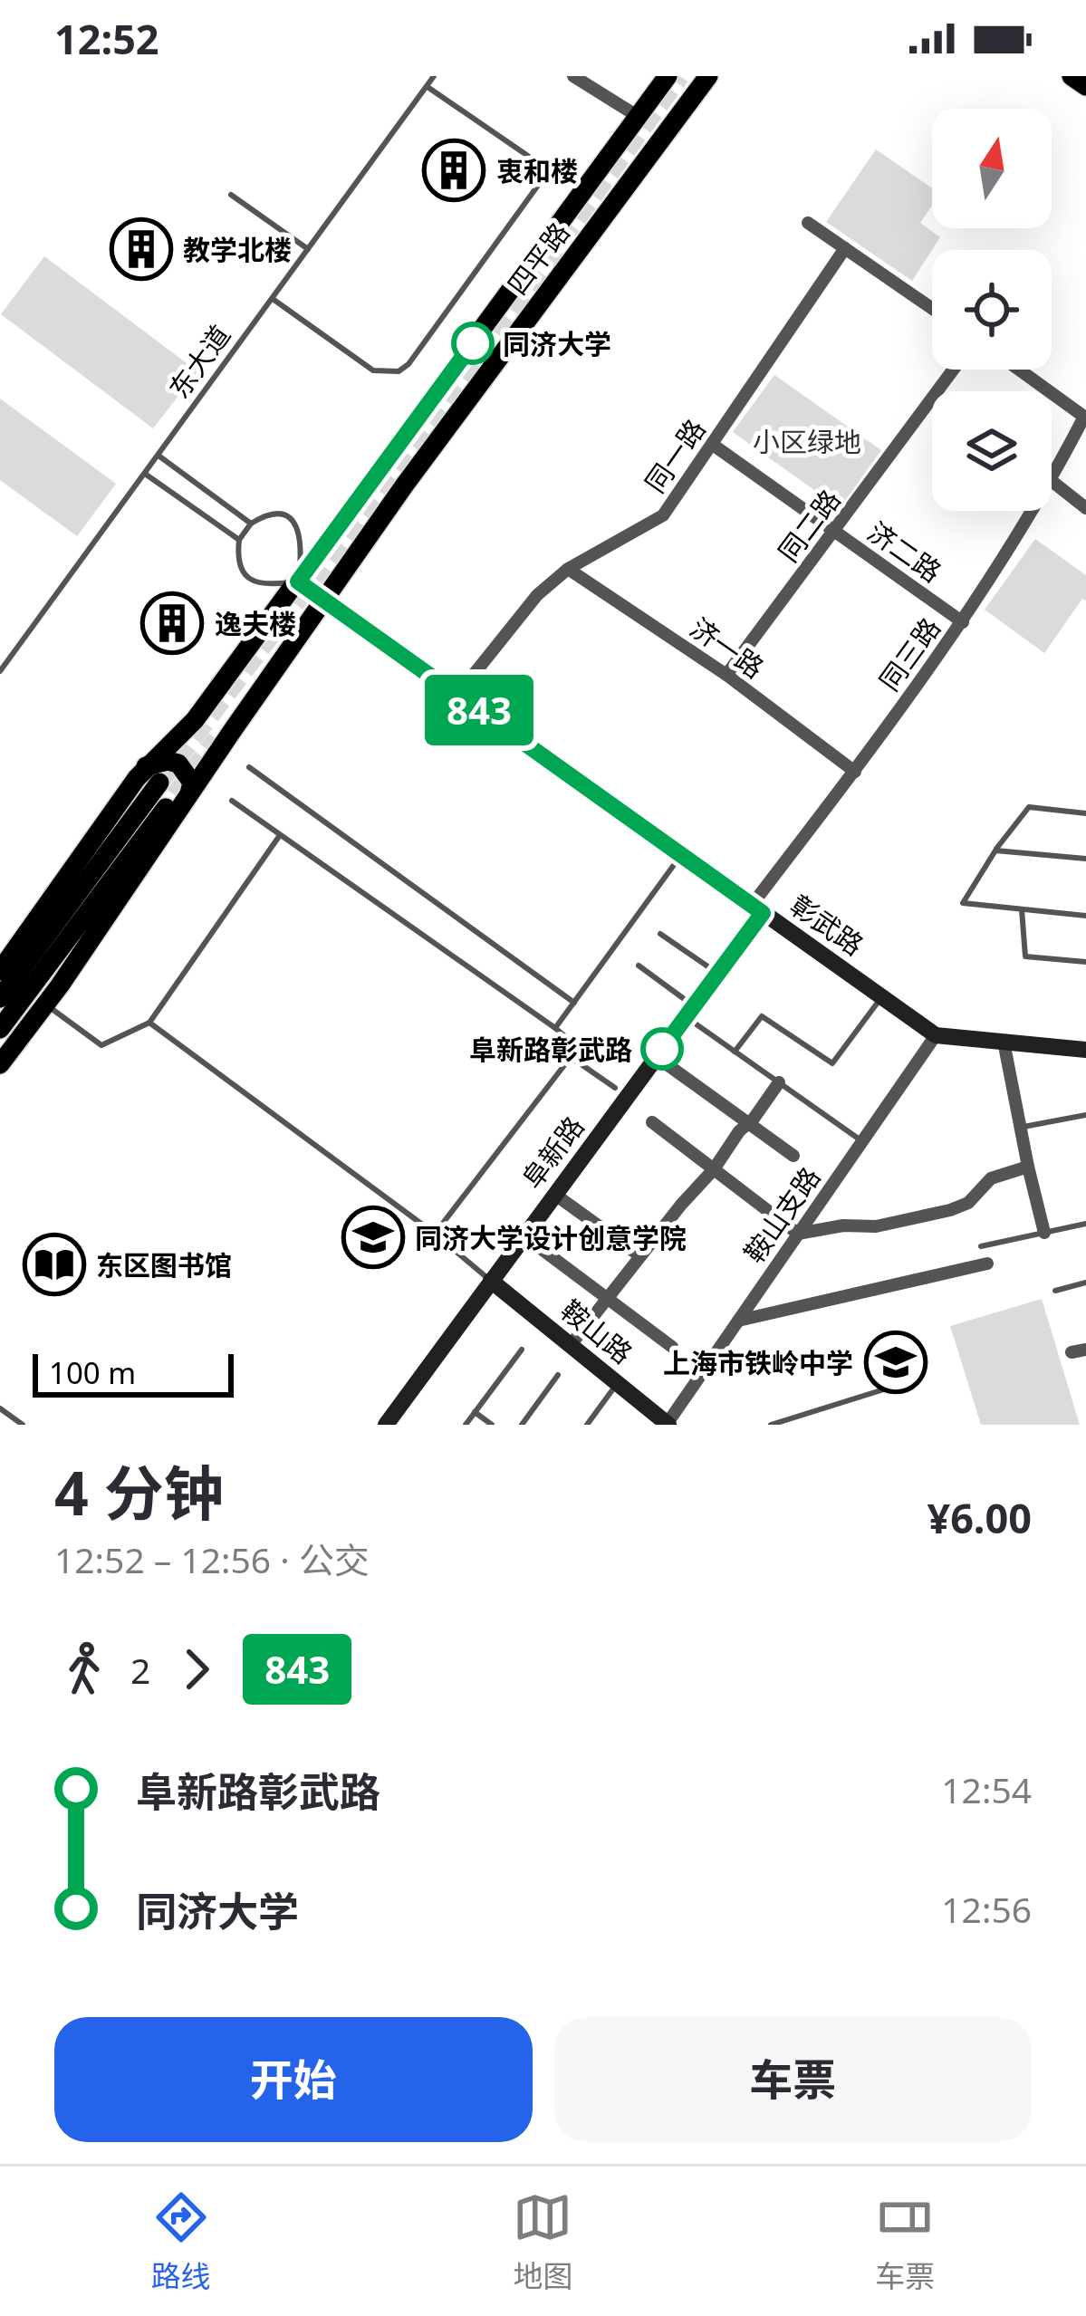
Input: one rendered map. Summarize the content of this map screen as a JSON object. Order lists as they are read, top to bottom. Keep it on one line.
{"streets":{"main road":["四平路"],"street":["同一路","同二路","济二路","济一路","同三路","彰武路","阜新路","鞍山支路","鞍山路"],"lane":["东大道"]},"crossings":[["四平路","彰武路"],["同一路","济二路"],["同一路","济一路"],["同一路","彰武路"],["同二路","济二路"],["同二路","济一路"],["济二路","同三路"],["济一路","同三路"],["同三路","彰武路"],["同三路","阜新路"],["彰武路","阜新路"],["彰武路","鞍山支路"],["阜新路","鞍山路"],["鞍山支路","鞍山路"]],"parks":["小区绿地"],"places":{"building":["衷和楼","教学北楼","逸夫楼"],"other":["同济大学","阜新路彰武路"],"school or university":["同济大学设计创意学院","上海市铁岭中学"],"library":["东区图书馆"]},"lines":["bus line 843"],"scale_bar":"100 m","north":"top","page":{"status":"12:52","on_map":"843","scale":"100 m","heading":["4 分钟","12:52 – 12:56 · 公交","¥6.00"],"legs":["2","843"],"list":[{"name":"阜新路彰武路","value":"12:54"},{"name":"同济大学","value":"12:56"}],"buttons":["开始","车票"],"tabs":["路线","地图","车票"]}}
